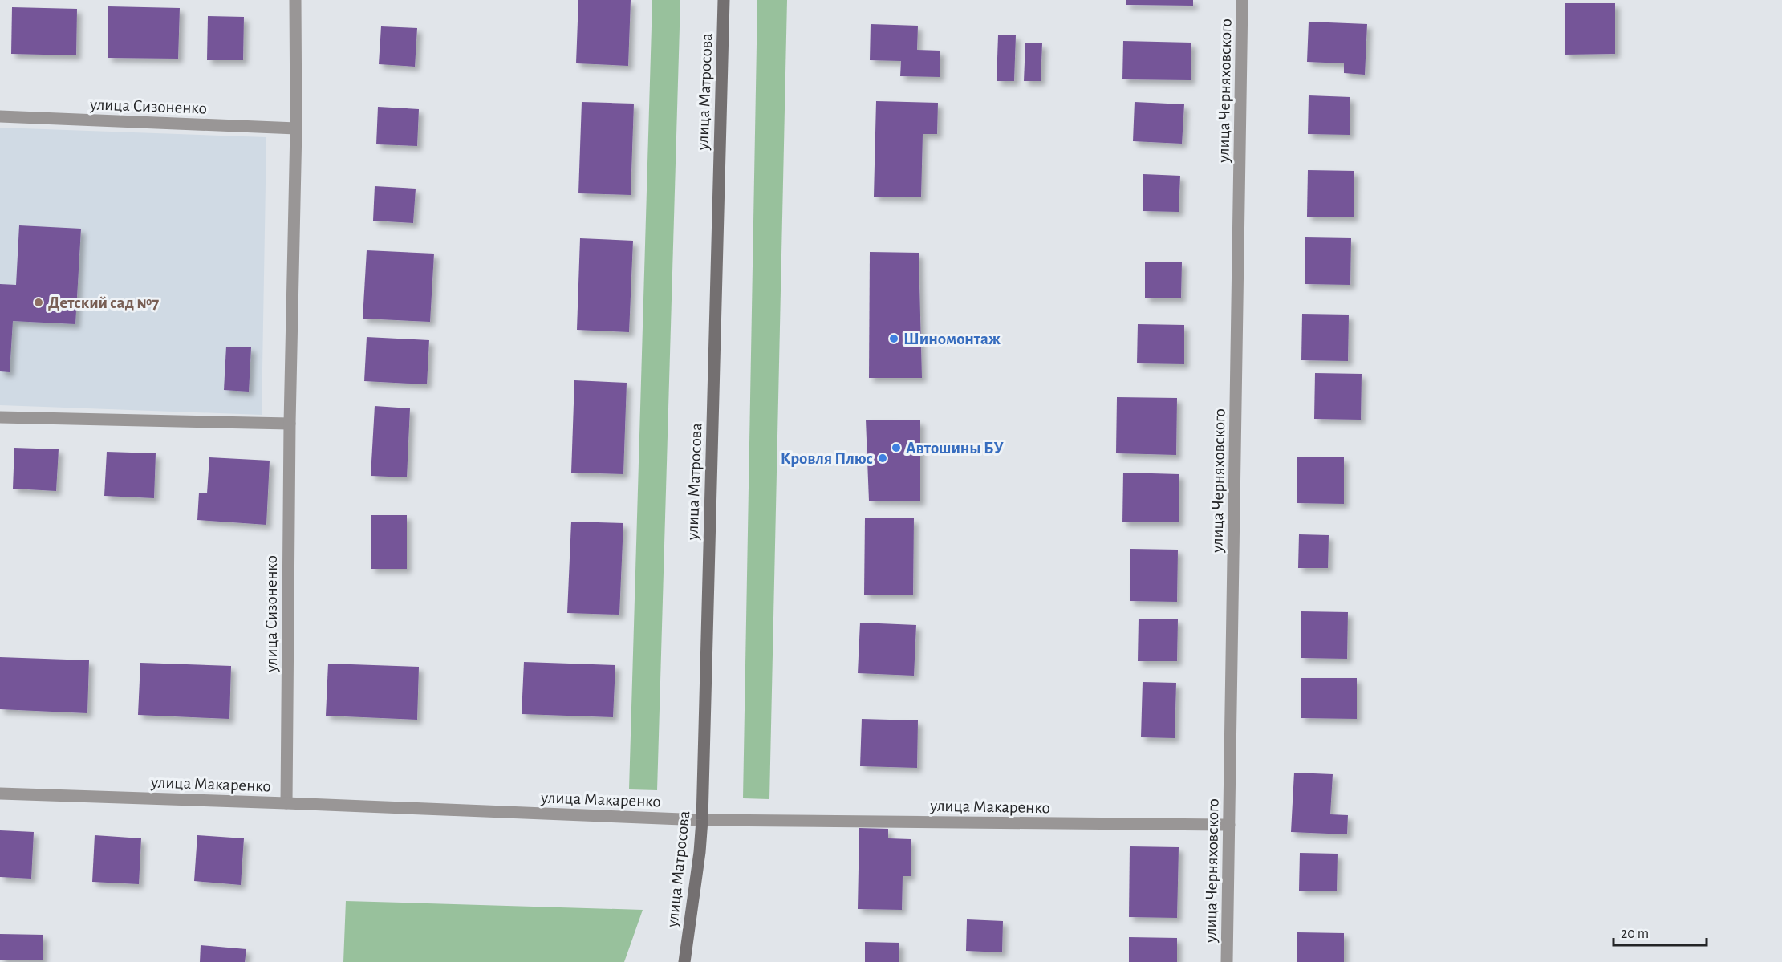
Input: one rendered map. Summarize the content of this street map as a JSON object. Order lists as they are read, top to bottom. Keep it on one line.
{"streets":{"main road":["улица Матросова"],"street":["улица Черняховского","улица Сизоненко","улица Макаренко"]},"crossings":[["улица Черняховского","улица Макаренко"],["улица Матросова","улица Макаренко"],["улица Сизоненко","улица Макаренко"]],"places":["Детский сад №7","Шиномонтаж","Автошины БУ","Кровля Плюс"],"scale_bar":"20 m"}
